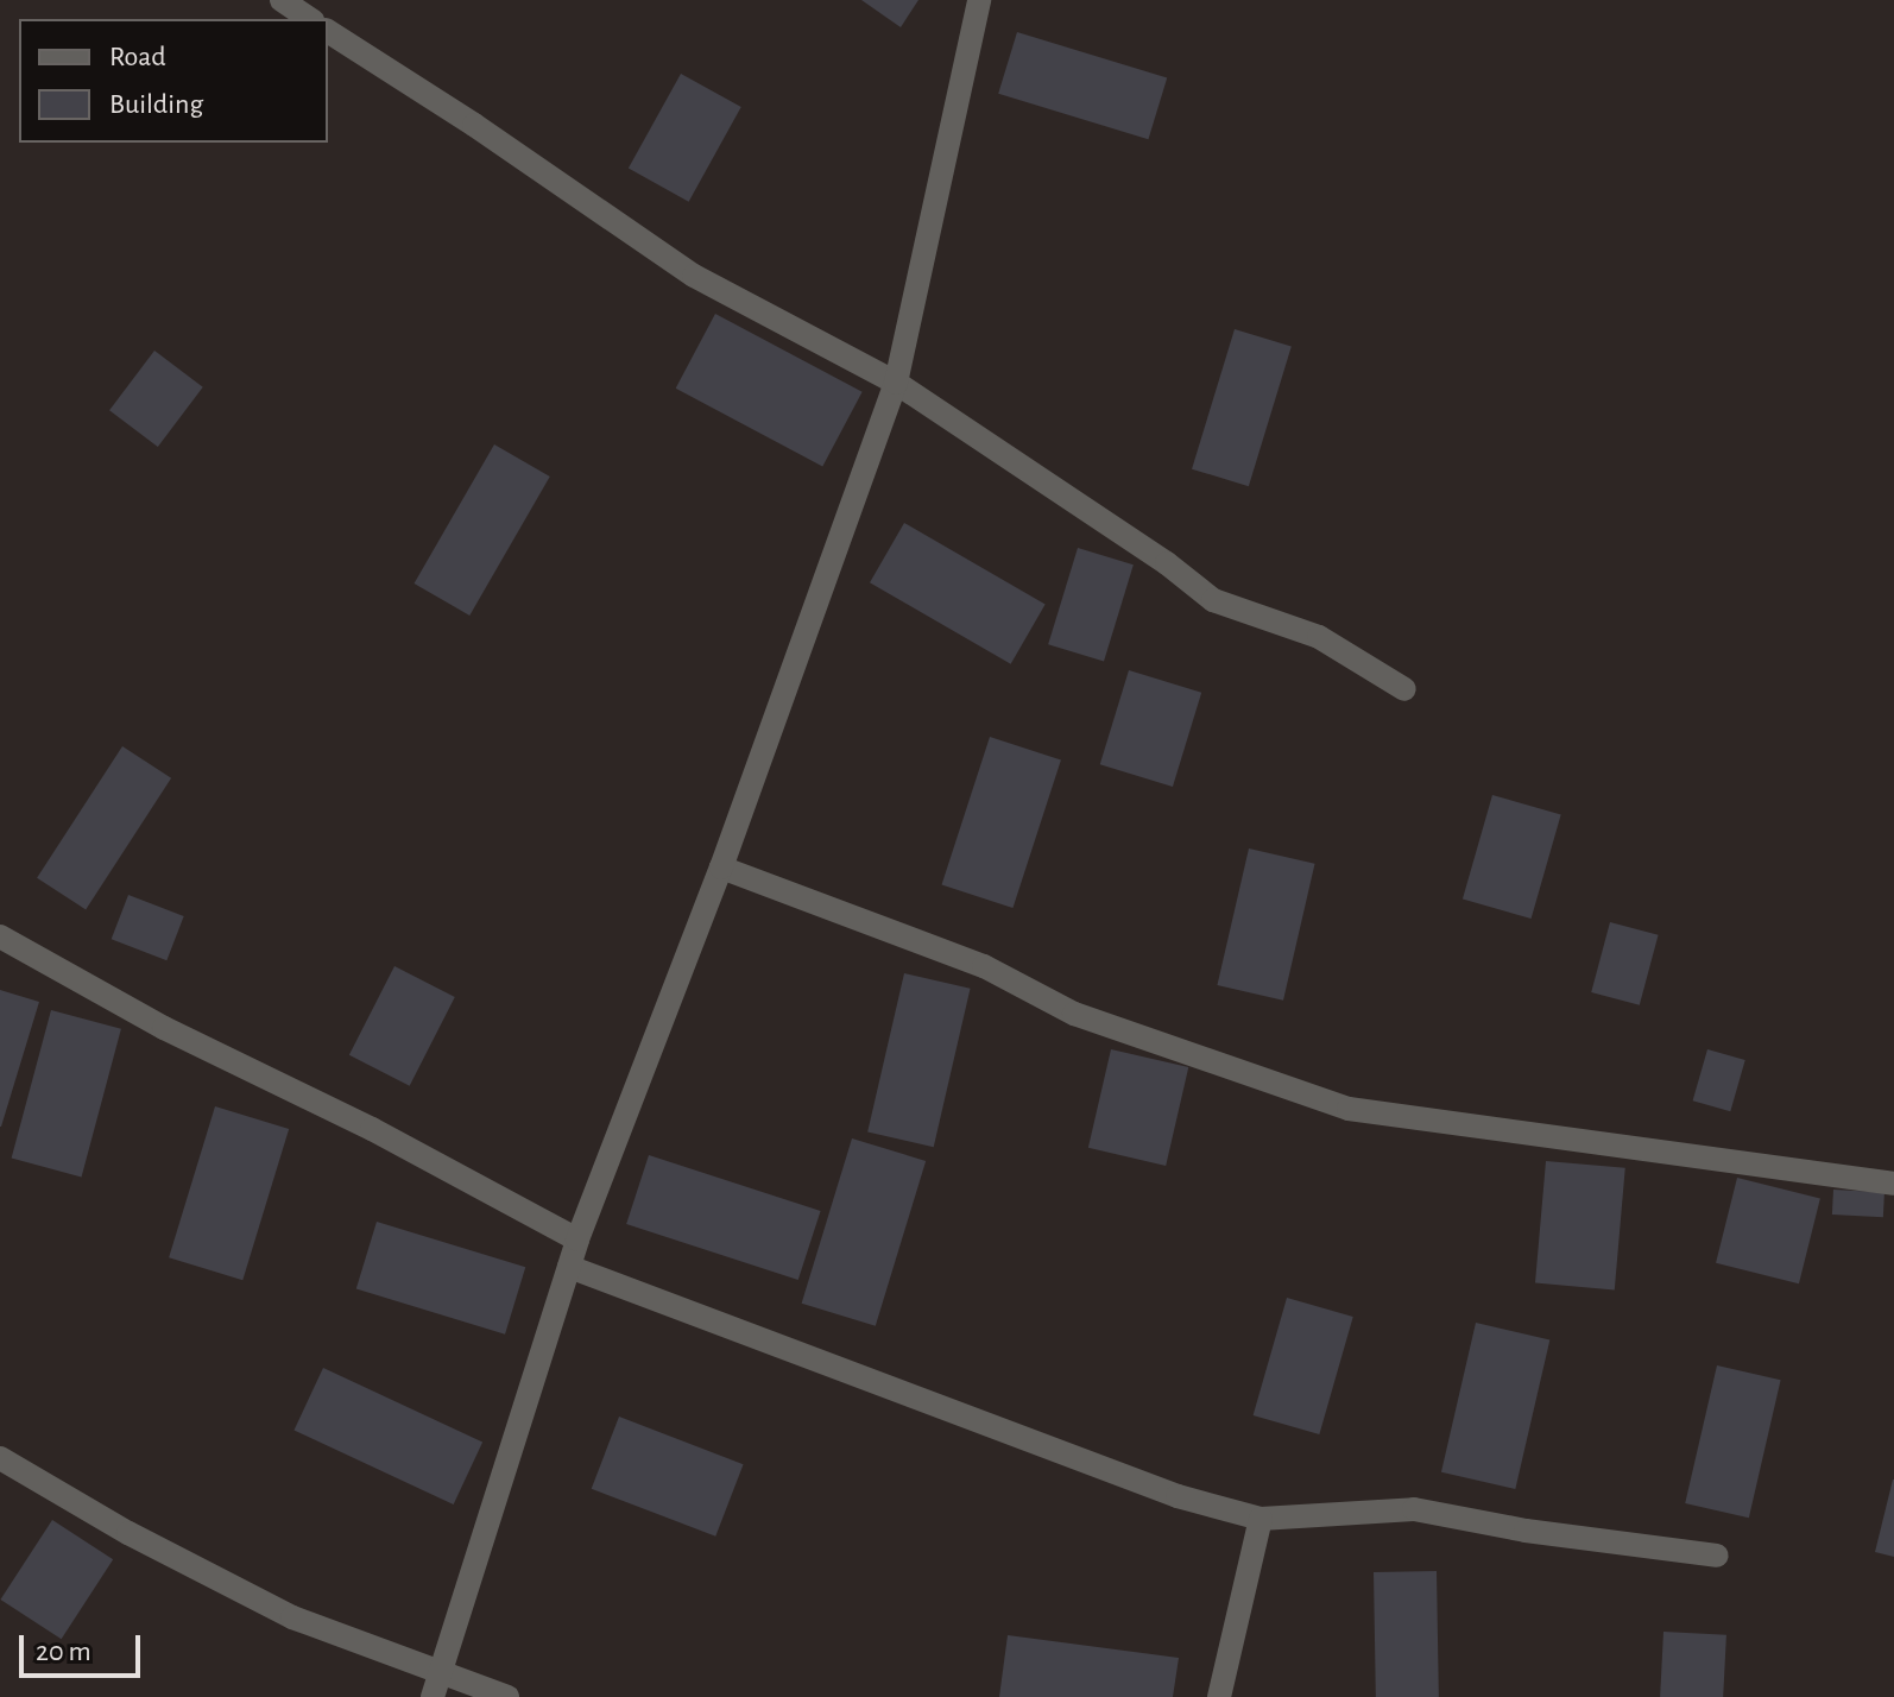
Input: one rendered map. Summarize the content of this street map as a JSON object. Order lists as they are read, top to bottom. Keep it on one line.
{"legend":["Road","Building"],"scale_bar":"20 m"}
